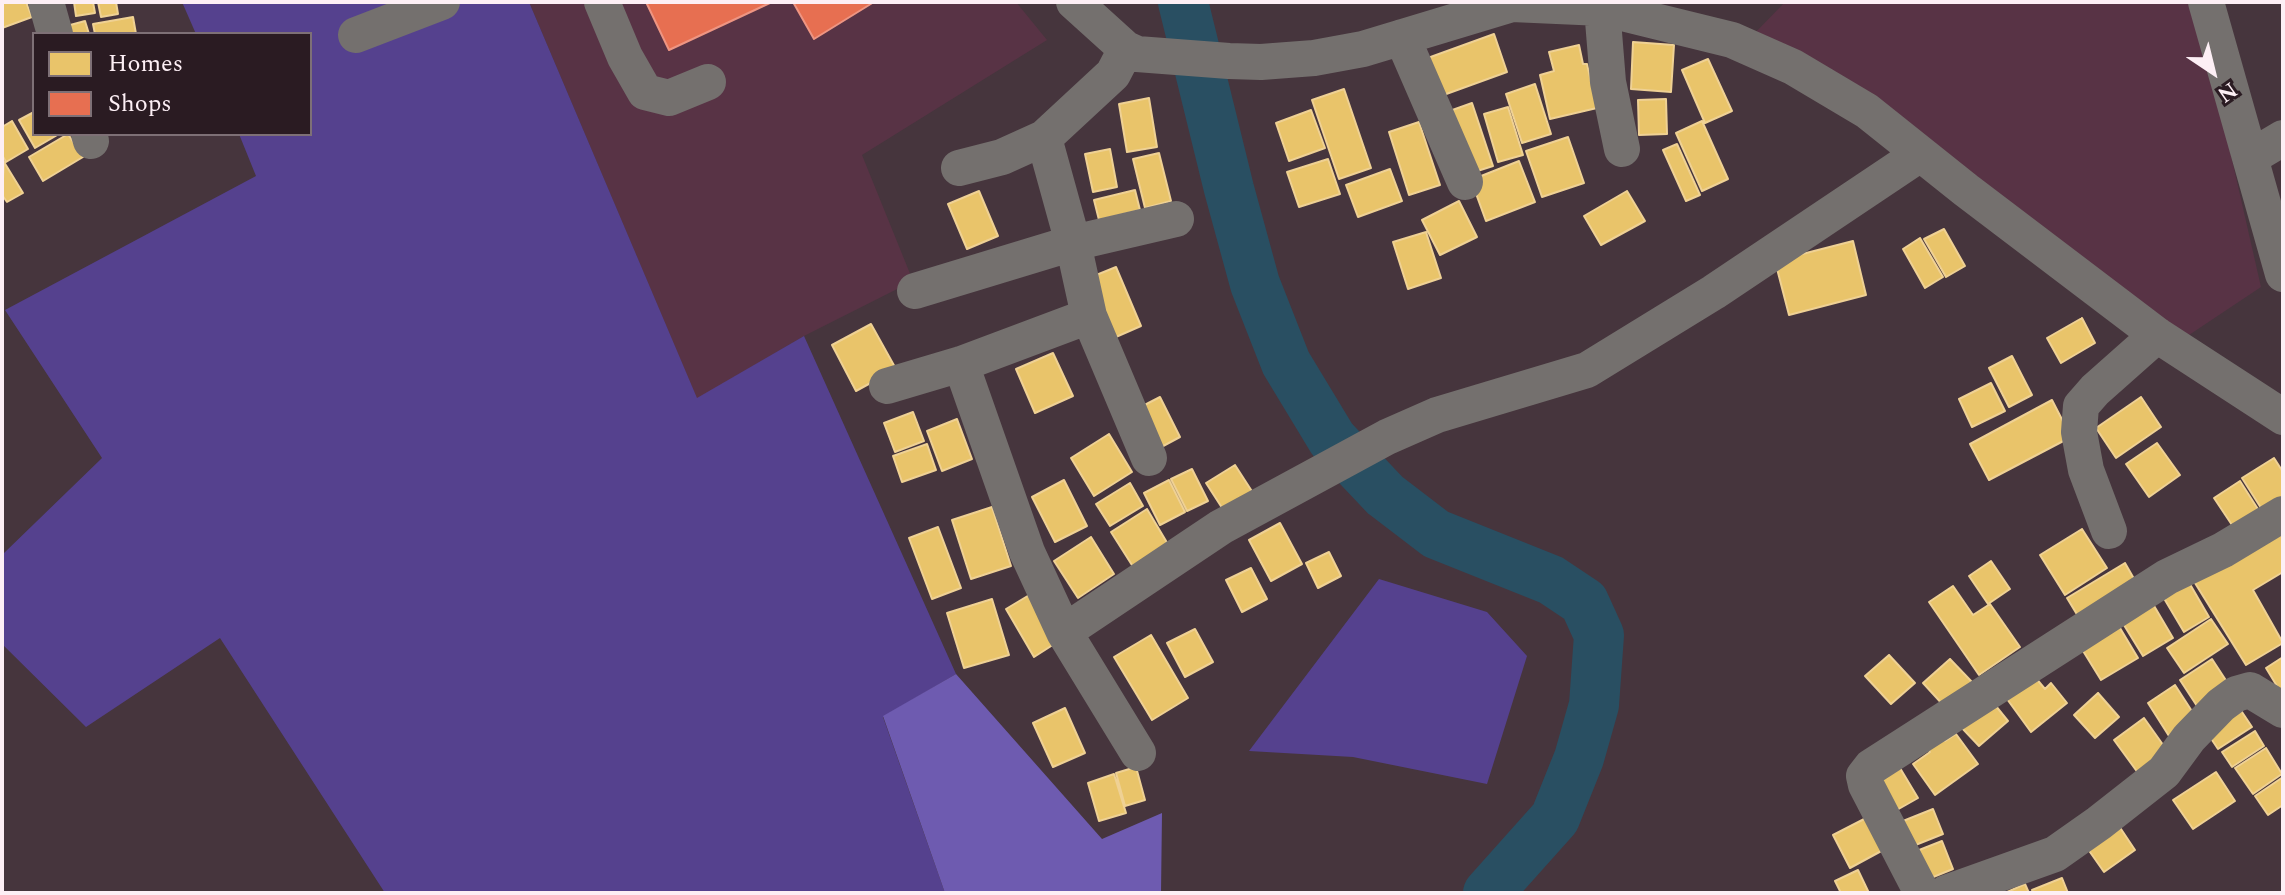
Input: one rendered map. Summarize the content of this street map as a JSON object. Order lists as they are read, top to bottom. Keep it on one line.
{"legend":["Homes","Shops"],"north":"bottom right"}
